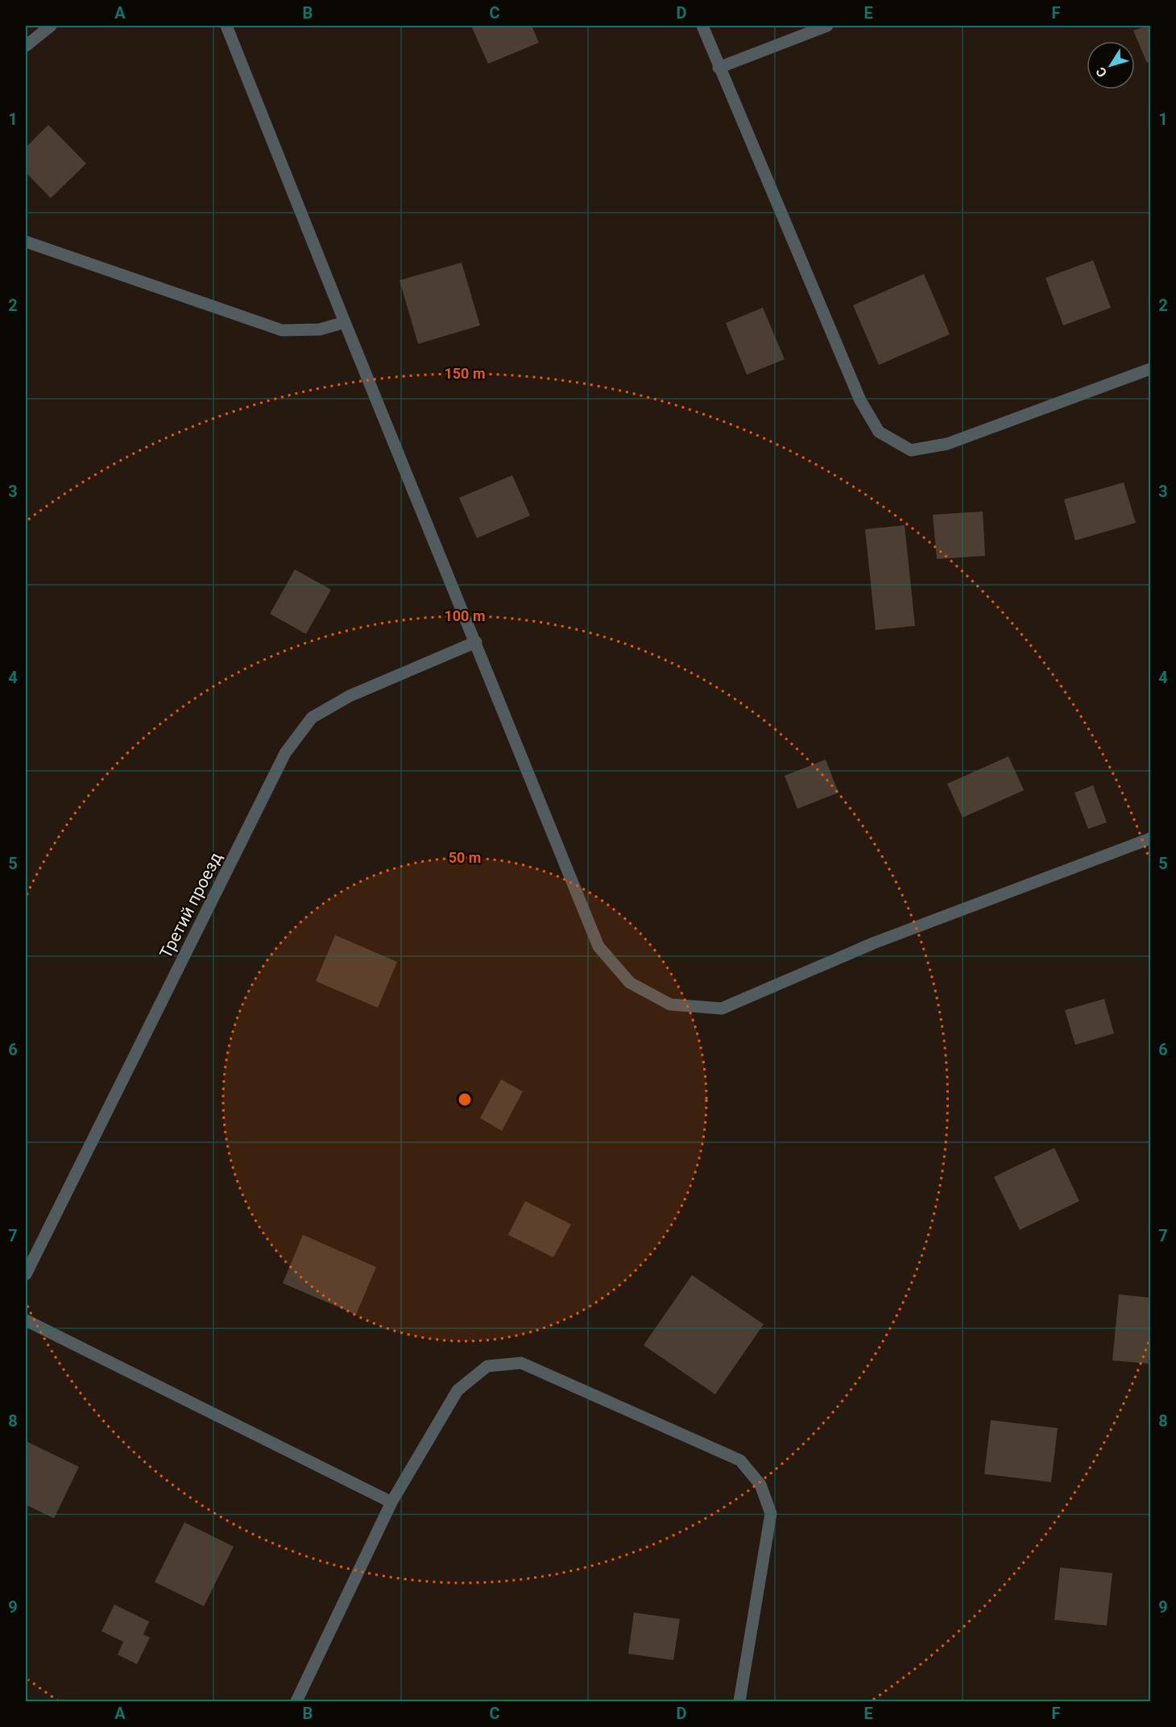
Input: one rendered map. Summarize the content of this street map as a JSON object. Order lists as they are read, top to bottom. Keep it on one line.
{"streets":{"lane":["Третий проезд"]},"north":"bottom left","grid":{"columns":["A","B","C","D","E","F"],"rows":["1","2","3","4","5","6","7","8","9"]},"rings":["150 m","100 m","50 m"]}
